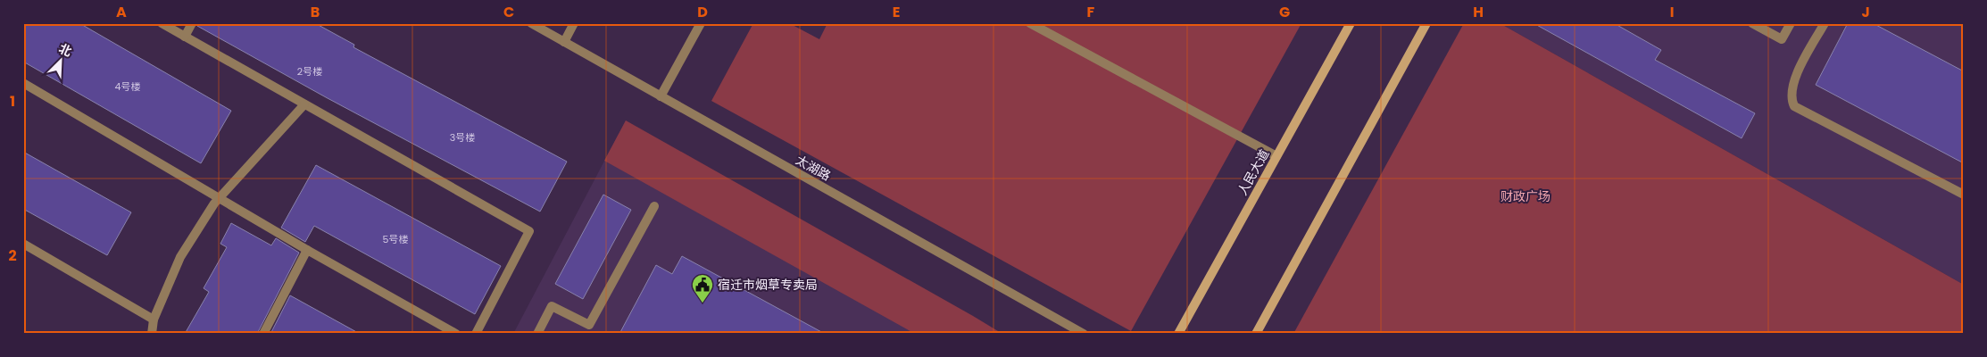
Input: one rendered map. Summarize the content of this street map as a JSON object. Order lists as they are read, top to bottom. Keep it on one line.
{"streets":{"main road":["人民大道"],"street":["太湖路"]},"parks":["财政广场"],"places":{"public building":["宿迁市烟草专卖局"]},"house_numbers":["2号楼","4号楼","3号楼","5号楼"],"north":"top right","grid":{"columns":["A","B","C","D","E","F","G","H","I","J"],"rows":["1","2"]}}
